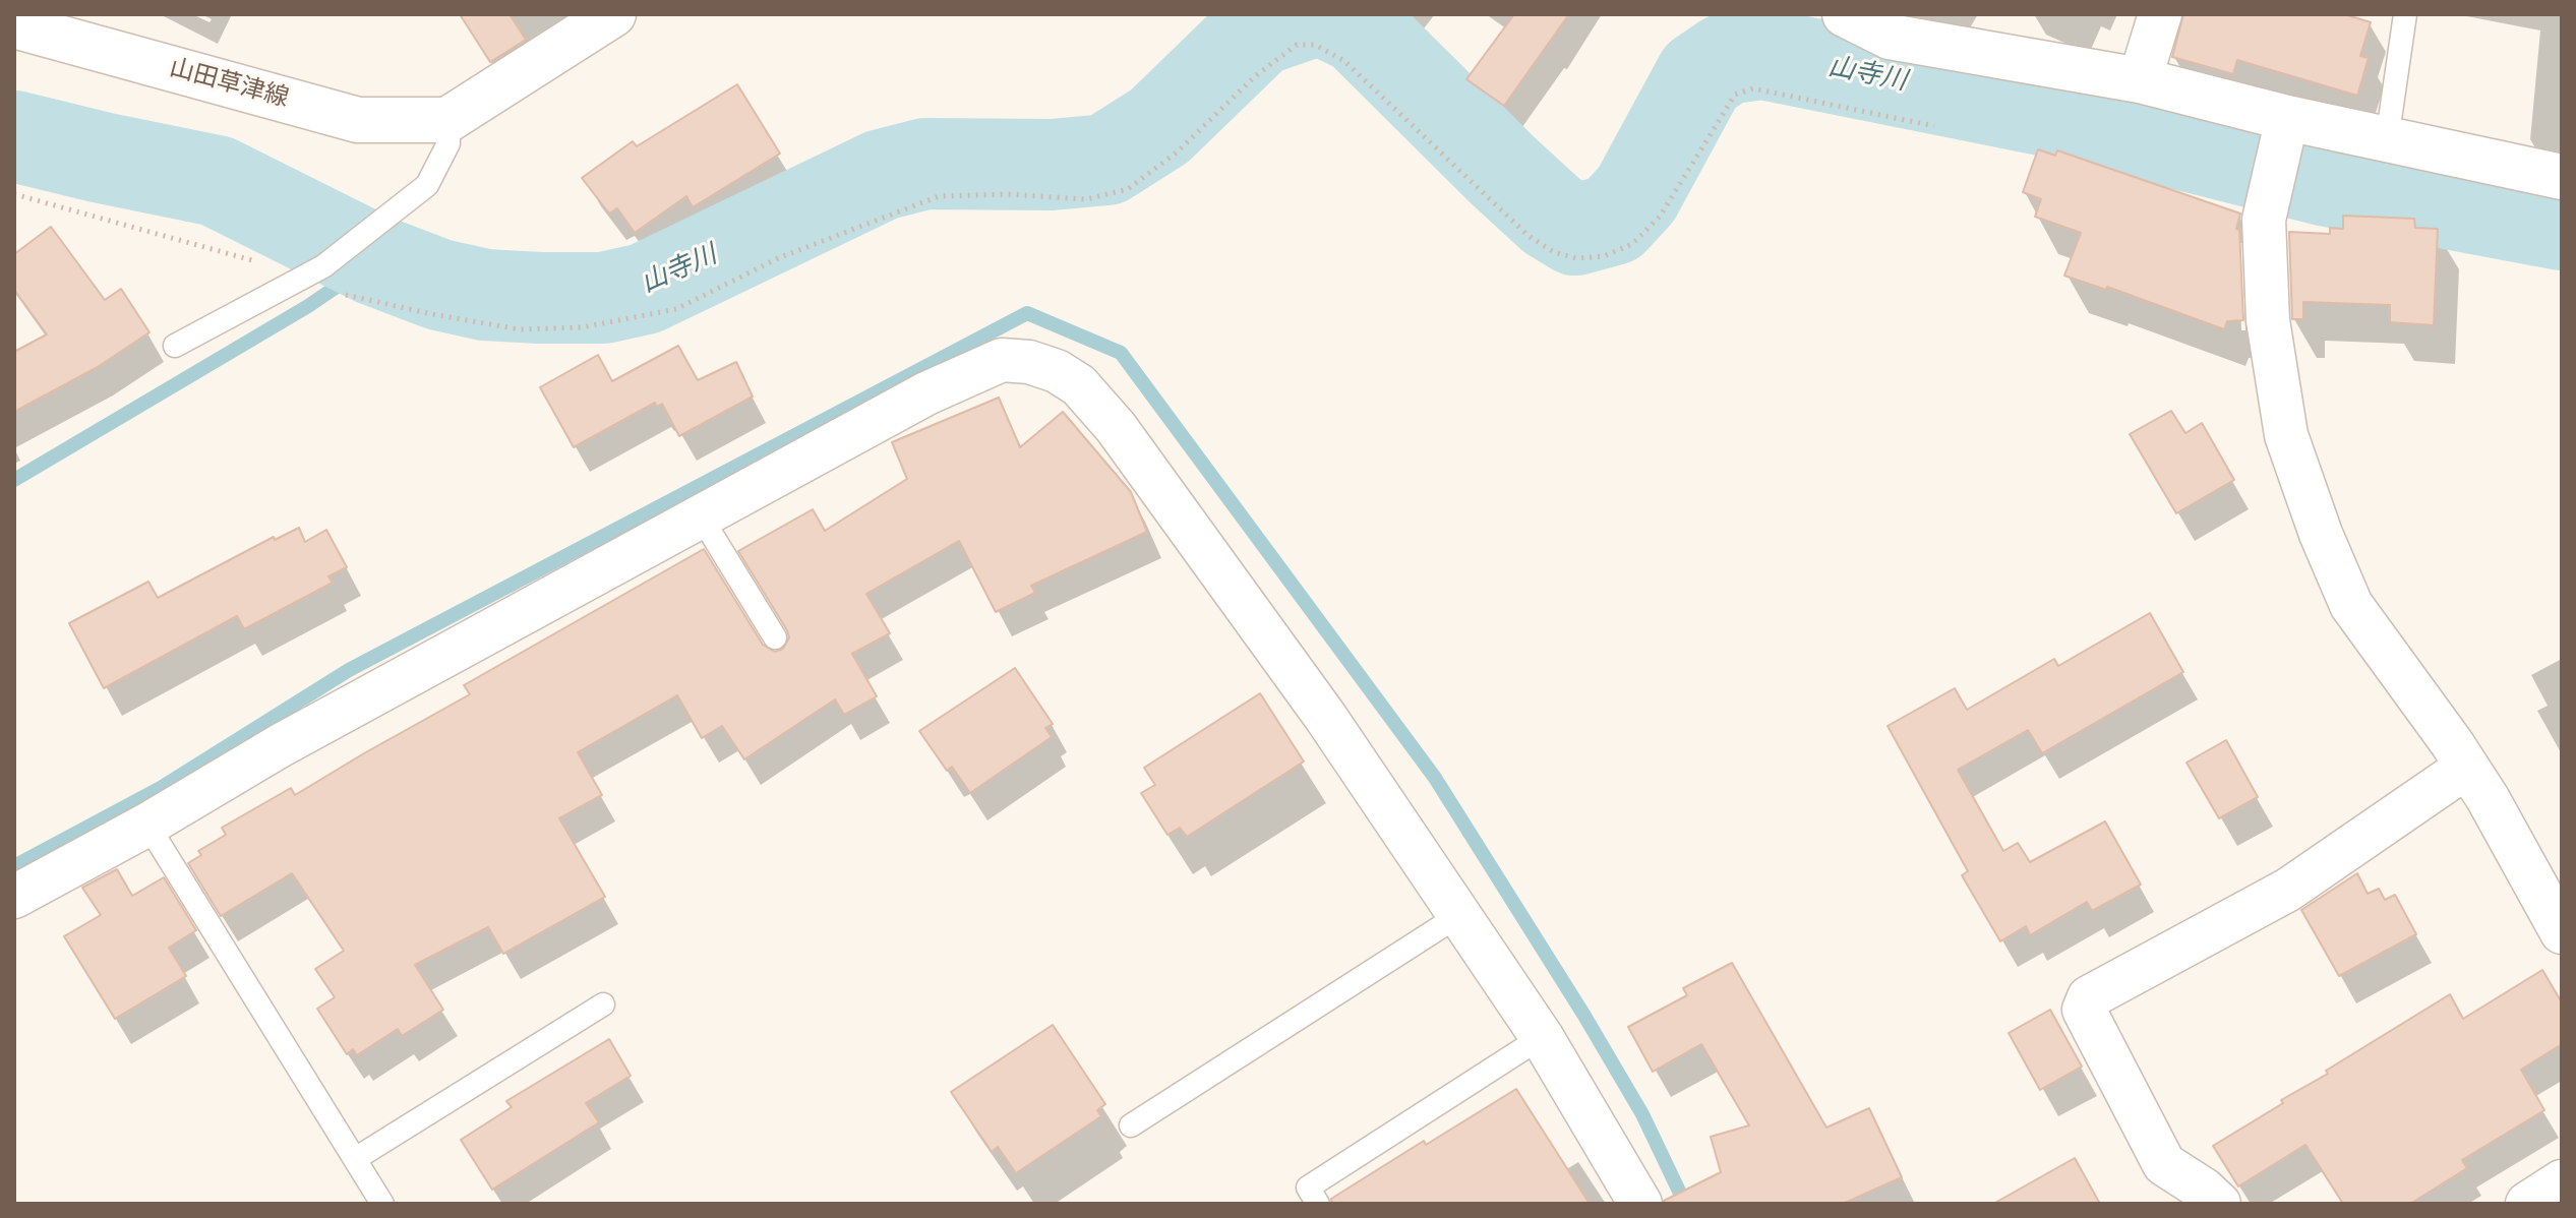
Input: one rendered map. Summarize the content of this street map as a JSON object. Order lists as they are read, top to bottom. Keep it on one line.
{"streets":{"street":["山田草津線"]},"water":["山寺川"]}
